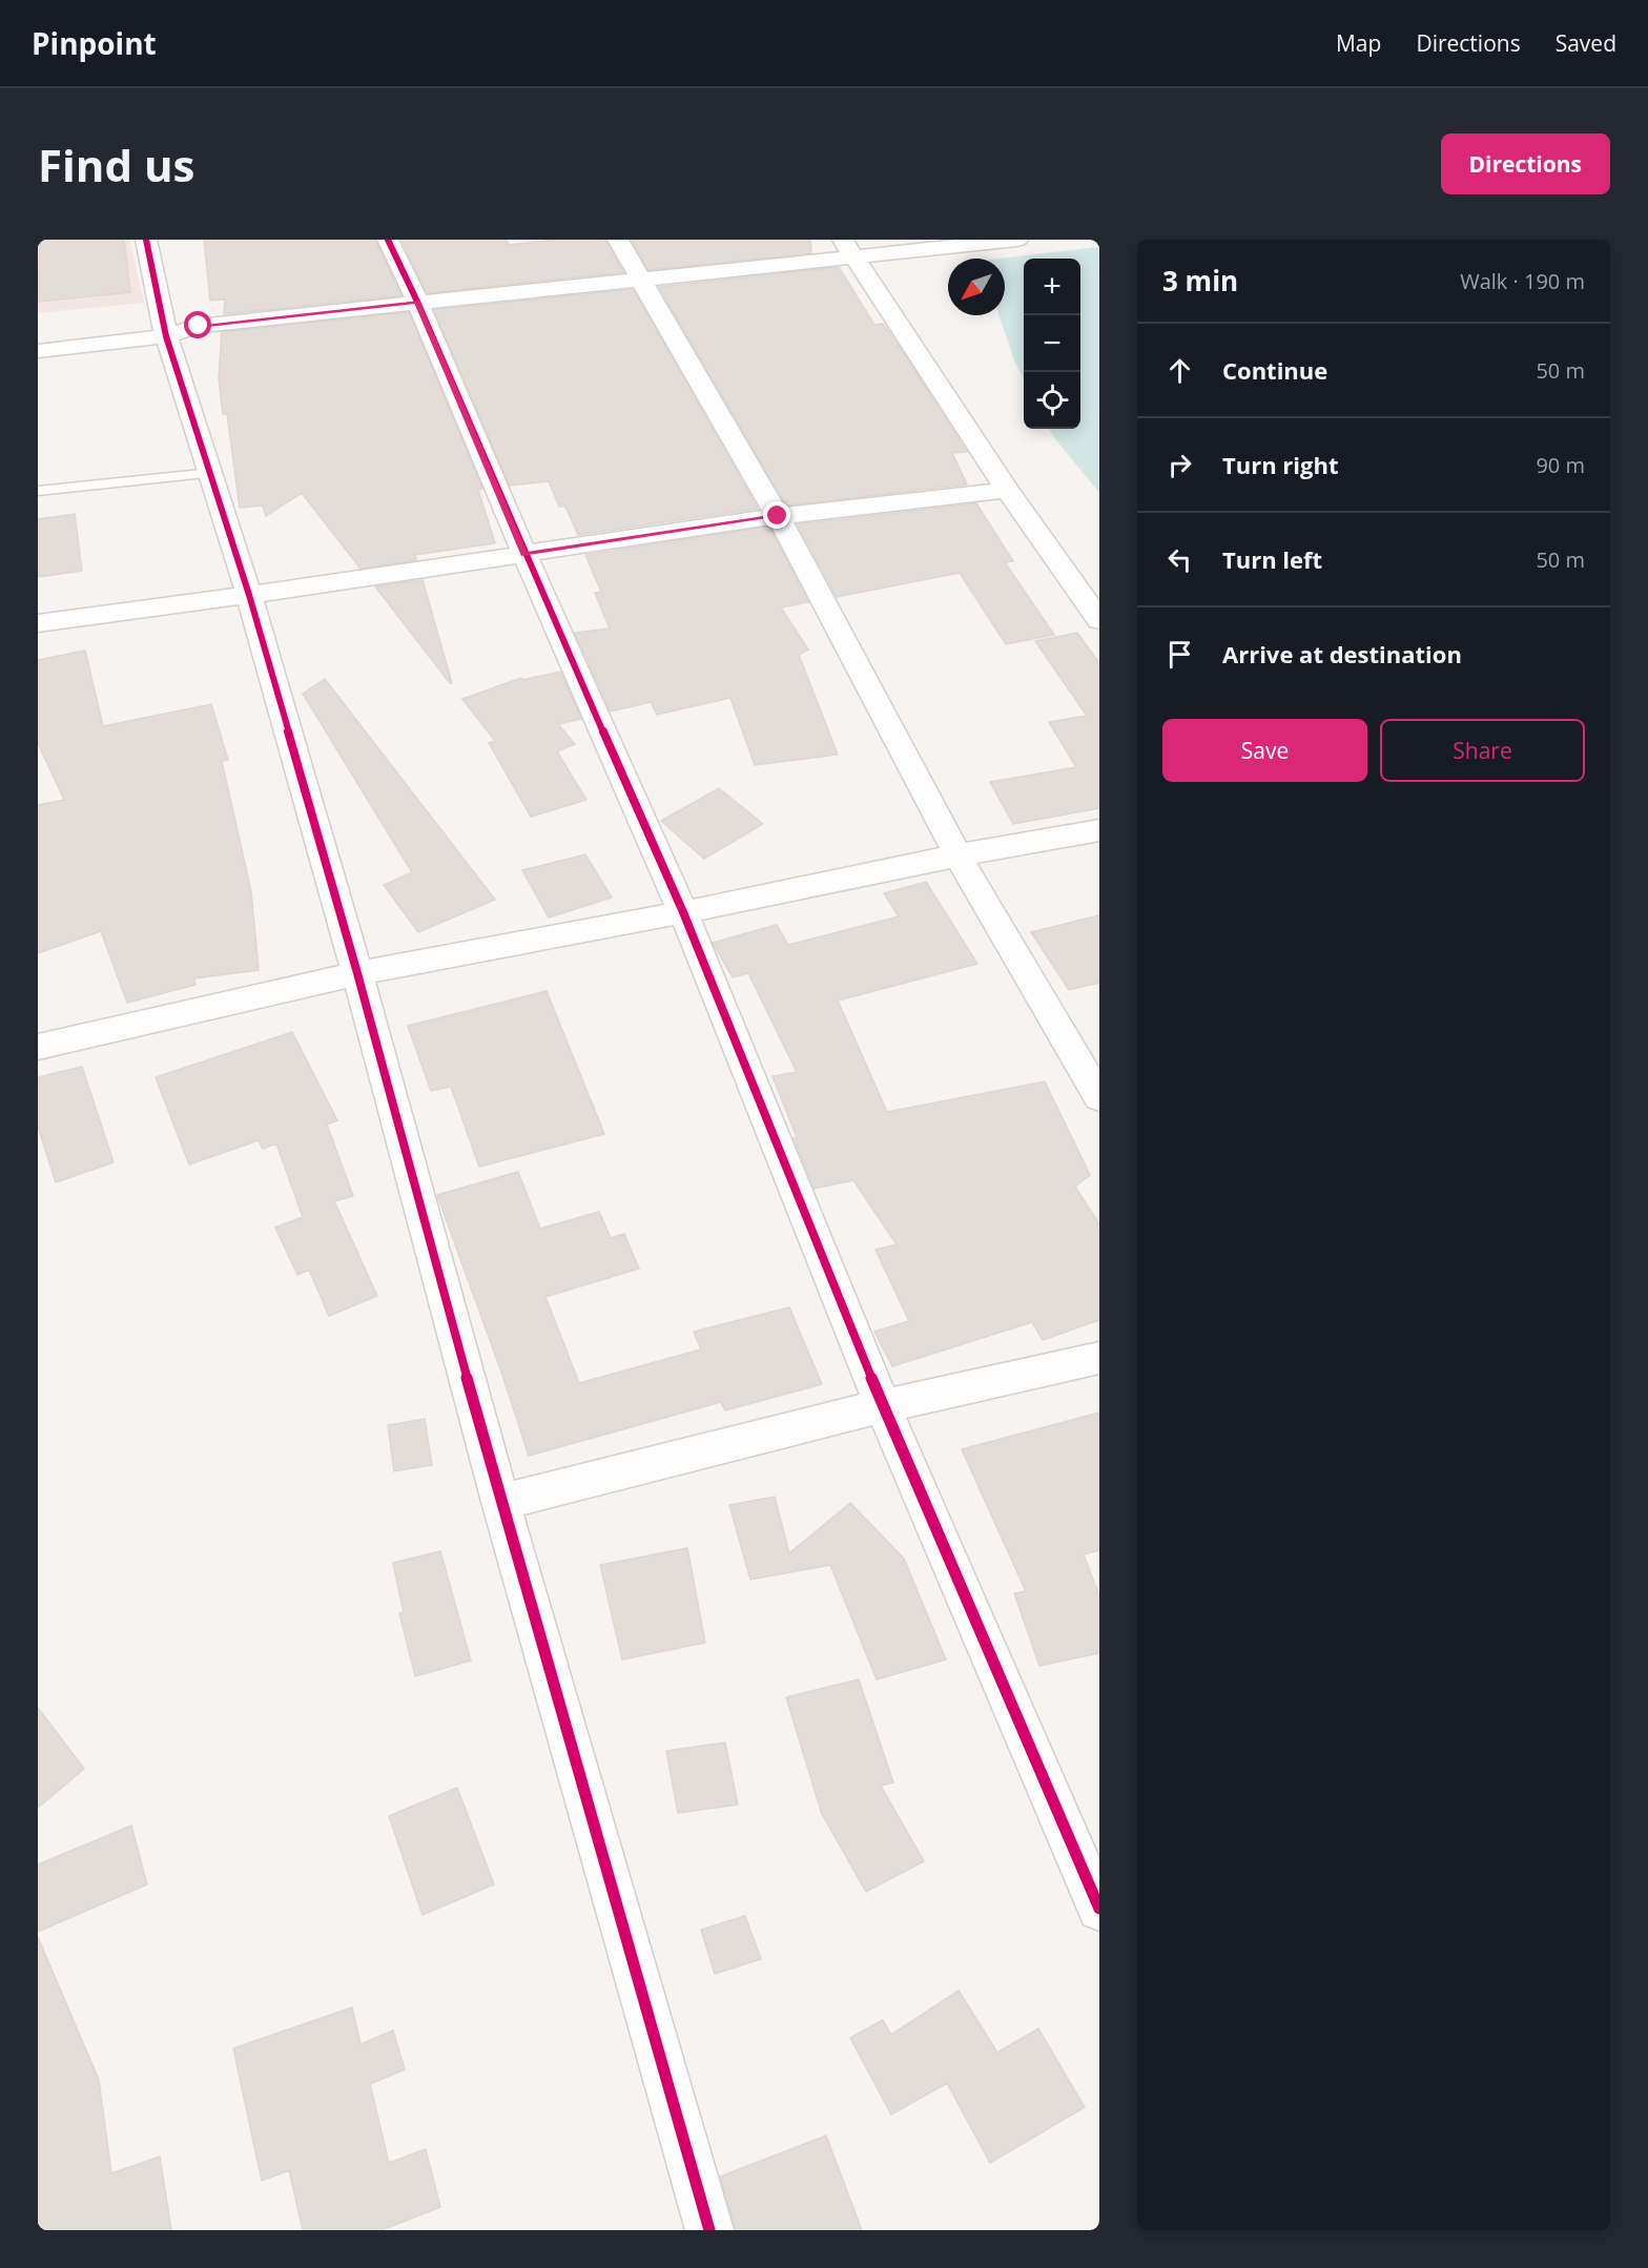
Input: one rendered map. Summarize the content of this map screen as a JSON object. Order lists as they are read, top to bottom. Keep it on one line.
{"north":"bottom left","page":{"header":"Pinpoint","nav":["Map","Directions","Saved"],"buttons":["Directions",["Save","Share"]],"title":"Find us","heading":["3 min","Walk · 190 m"],"map_buttons":["+","−"],"list":[["Continue","50 m"],["Turn right","90 m"],["Turn left","50 m"],"Arrive at destination"]}}
